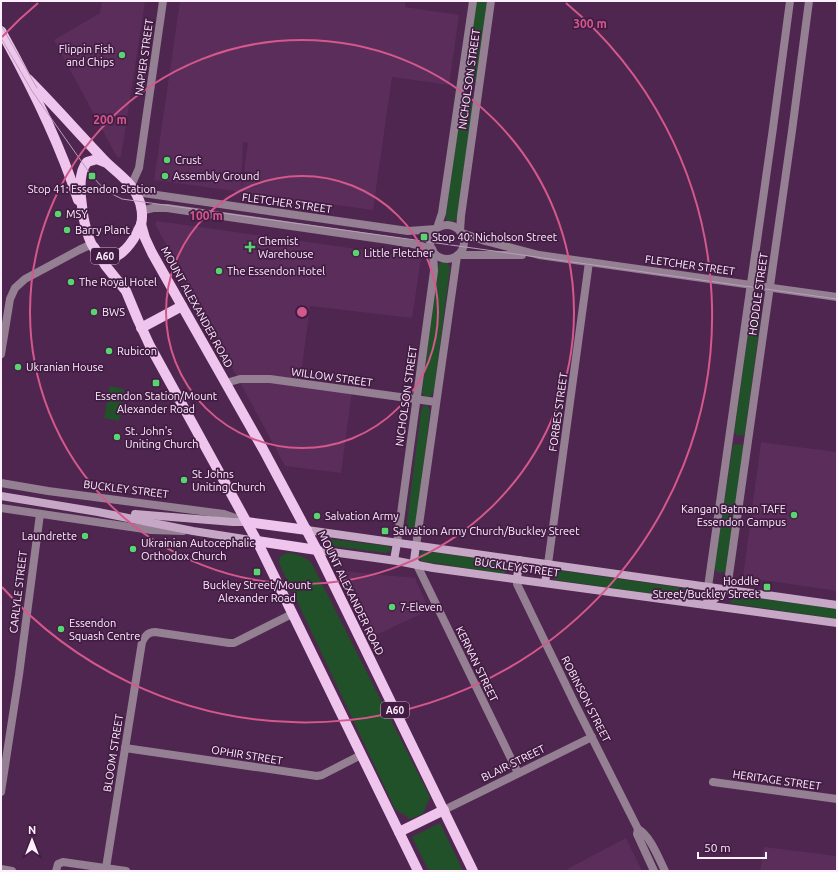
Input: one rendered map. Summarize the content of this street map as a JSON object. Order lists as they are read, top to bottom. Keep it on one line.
{"streets":{"main road":["A60","MOUNT ALEXANDER ROAD","BUCKLEY STREET"],"street":["NAPIER STREET","NICHOLSON STREET","FLETCHER STREET","HODDLE STREET","WILLOW STREET","FORBES STREET","CARLYLE STREET","KERNAN STREET","ROBINSON STREET","BLOOM STREET","OPHIR STREET","BLAIR STREET","HERITAGE STREET"]},"crossings":[["NAPIER STREET","FLETCHER STREET"],["NAPIER STREET","A60"],["NICHOLSON STREET","FLETCHER STREET"],["NICHOLSON STREET","WILLOW STREET"],["NICHOLSON STREET","BUCKLEY STREET"],["FLETCHER STREET","A60"],["FLETCHER STREET","HODDLE STREET"],["FLETCHER STREET","FORBES STREET"],["A60","MOUNT ALEXANDER ROAD"],["A60","BUCKLEY STREET"],["A60","BLOOM STREET"],["A60","OPHIR STREET"],["HODDLE STREET","BUCKLEY STREET"],["MOUNT ALEXANDER ROAD","WILLOW STREET"],["MOUNT ALEXANDER ROAD","BUCKLEY STREET"],["MOUNT ALEXANDER ROAD","BLAIR STREET"],["FORBES STREET","BUCKLEY STREET"],["BUCKLEY STREET","CARLYLE STREET"],["BUCKLEY STREET","KERNAN STREET"],["BUCKLEY STREET","ROBINSON STREET"],["KERNAN STREET","BLAIR STREET"],["ROBINSON STREET","BLAIR STREET"],["BLOOM STREET","OPHIR STREET"]],"places":{"other":["Flippin Fish and Chips","Crust","Assembly Ground","MSY","Barry Plant","Little Fletcher","The Essendon Hotel","The Royal Hotel","BWS","Rubicon","Ukranian House","St. John's Uniting Church","St Johns Uniting Church","Kangan Batman TAFE Essendon Campus","Salvation Army","Laundrette","Ukrainian Autocephalic Orthodox Church","7-Eleven","Essendon Squash Centre"],"transit":["Stop 41: Essendon Station","Stop 40: Nicholson Street","Essendon Station/Mount Alexander Road","Salvation Army Church/Buckley Street","Buckley Street/Mount Alexander Road","Hoddle Street/Buckley Street"],"health":["Chemist Warehouse"]},"scale_bar":"50 m","north":"top","rings":["300 m","200 m","100 m"]}
